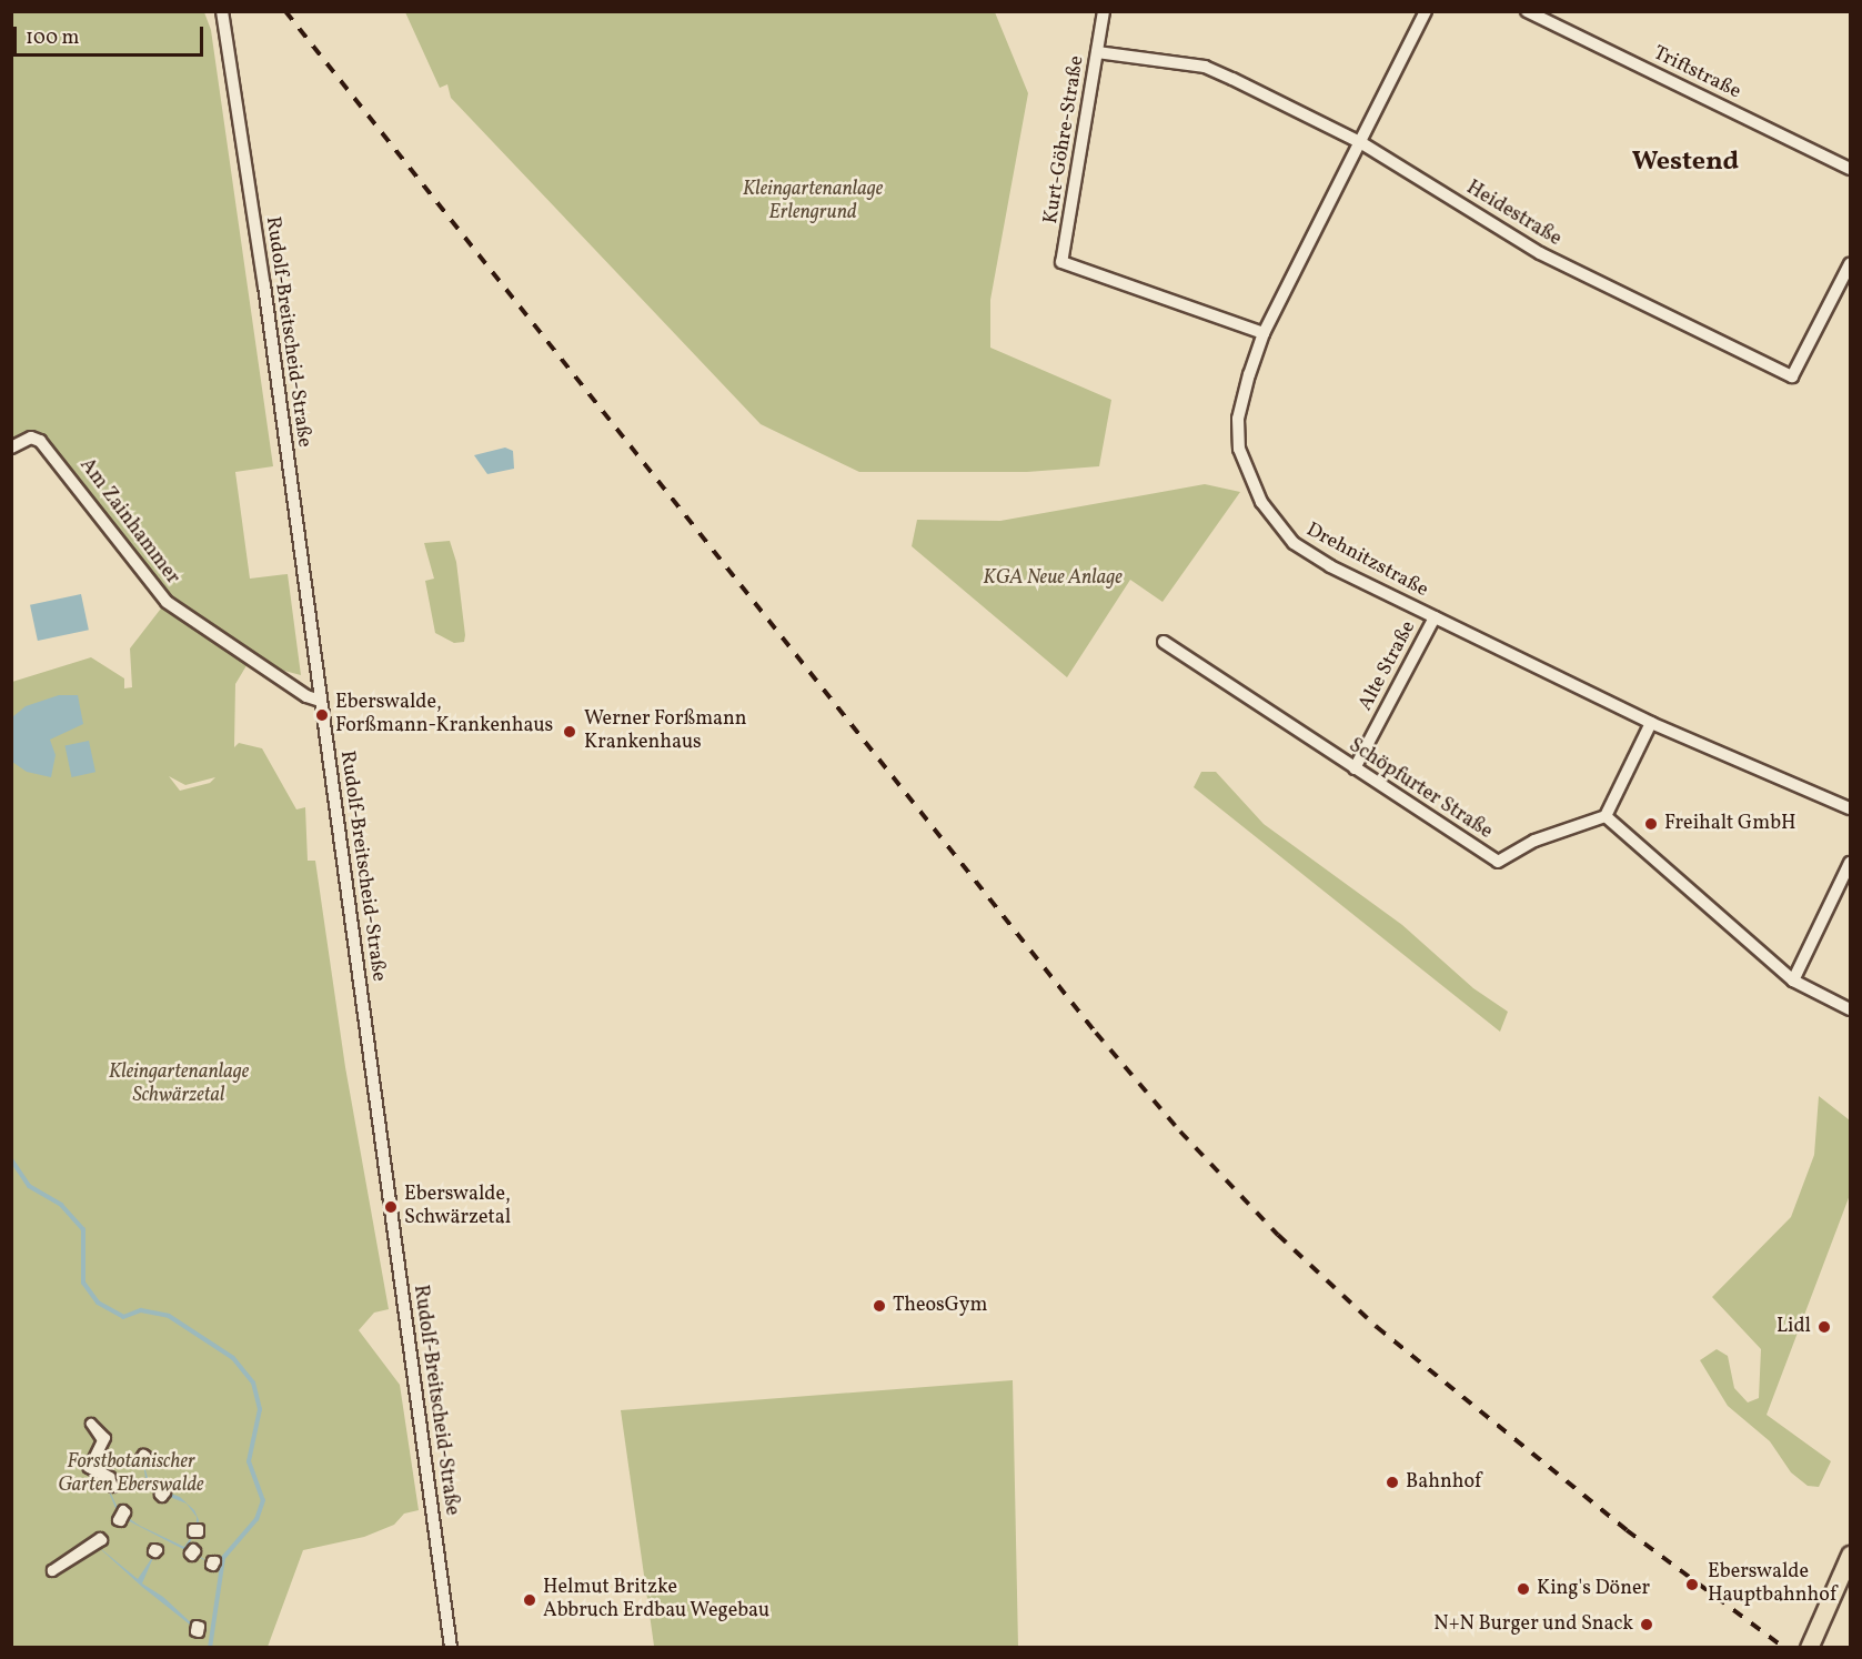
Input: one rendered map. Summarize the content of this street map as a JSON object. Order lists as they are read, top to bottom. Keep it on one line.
{"streets":{"street":["Triftstraße","Kurt-Göhre-Straße","Heidestraße","Rudolf-Breitscheid-Straße","Am Zainhammer","Drehnitzstraße","Alte Straße","Schöpfurter Straße"]},"crossings":[["Kurt-Göhre-Straße","Heidestraße"],["Kurt-Göhre-Straße","Drehnitzstraße"],["Heidestraße","Drehnitzstraße"],["Rudolf-Breitscheid-Straße","Am Zainhammer"],["Drehnitzstraße","Alte Straße"],["Alte Straße","Schöpfurter Straße"]],"districts":["Westend"],"parks":["Kleingartenanlage Erlengrund","KGA Neue Anlage","Kleingartenanlage Schwärzetal","Forstbotanischer Garten Eberswalde"],"places":["Eberswalde, Forßmann-Krankenhaus","Werner Forßmann Krankenhaus","Freihalt GmbH","Eberswalde, Schwärzetal","TheosGym","Lidl","Bahnhof","Eberswalde Hauptbahnhof","King's Döner","Helmut Britzke Abbruch Erdbau Wegebau","N+N Burger und Snack"],"scale_bar":"100 m"}
